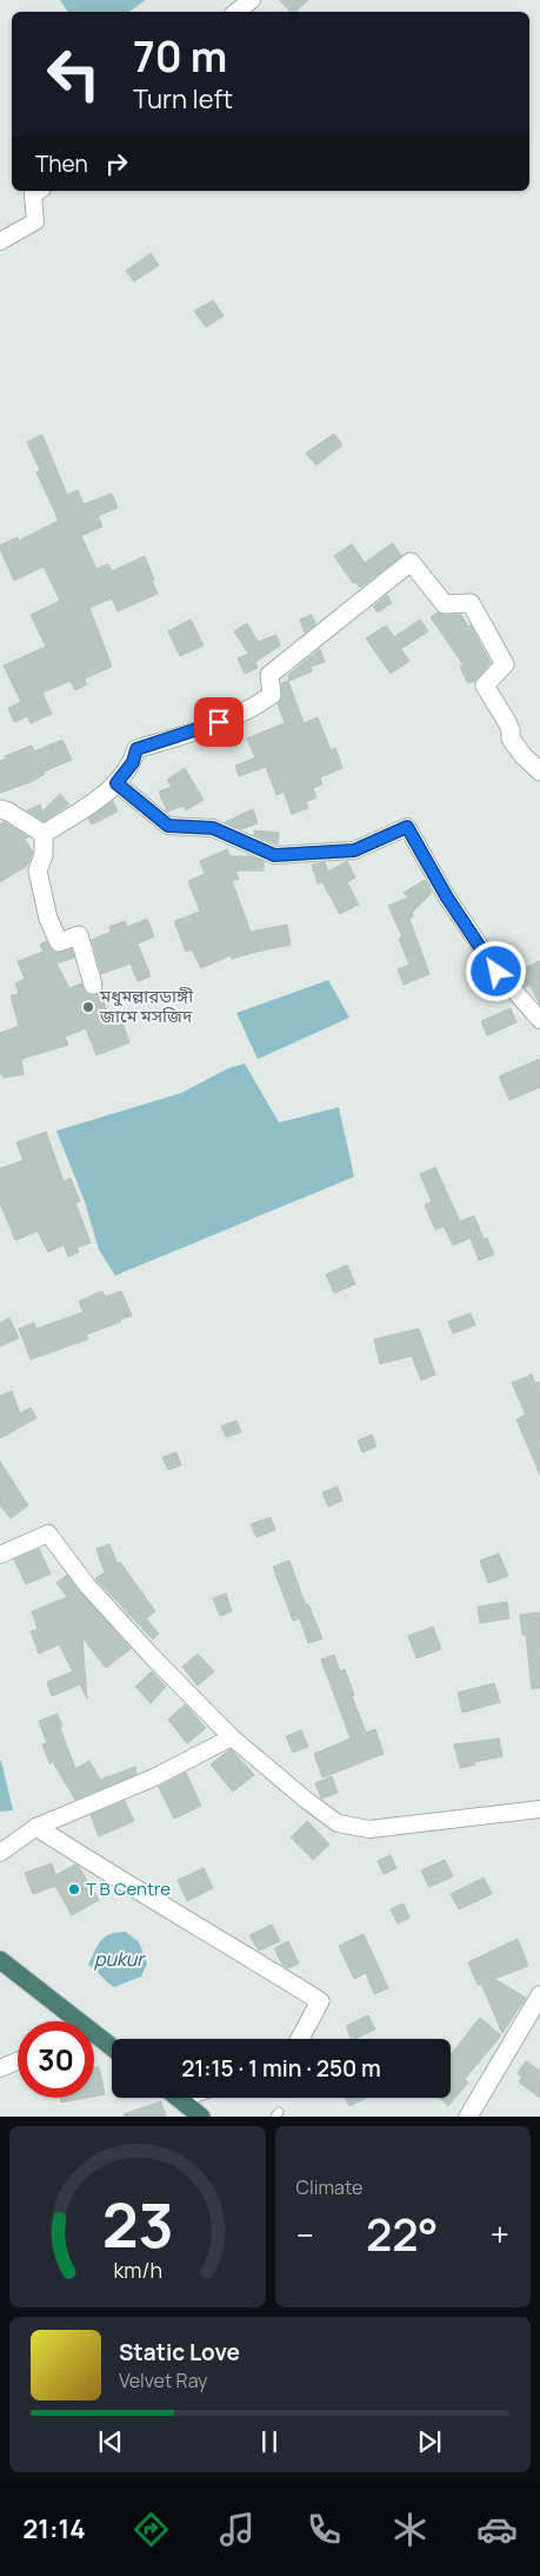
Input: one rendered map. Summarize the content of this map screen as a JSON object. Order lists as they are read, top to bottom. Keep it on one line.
{"water":["pukur"],"places":["মধুমল্লারডাঙ্গী জামে মসজিদ","T B Centre"],"page":{"turn":["70 m","Turn left"],"then":"Then","limit":"30","trip":"21:15 · 1 min · 250 m","tile":"Climate","heat":["−","22°","+"],"song":["Static Love","Velvet Ray"],"tabs":"21:14","gauge":["23","km/h"]}}
